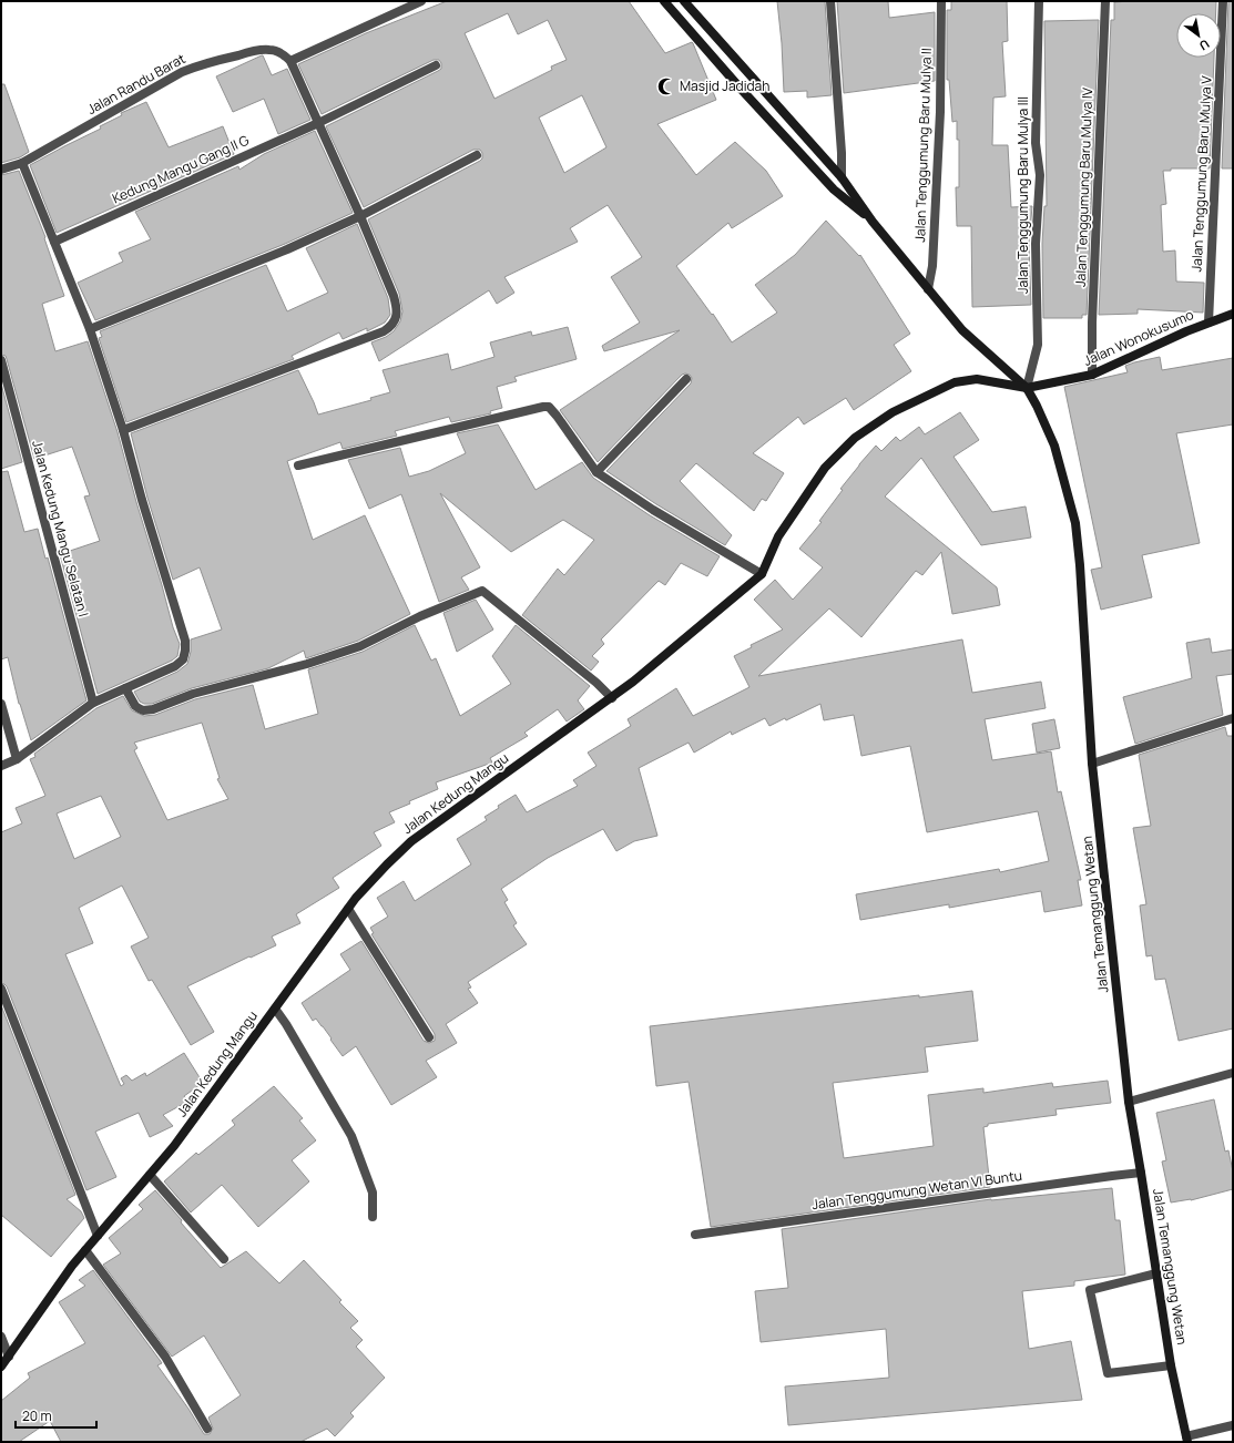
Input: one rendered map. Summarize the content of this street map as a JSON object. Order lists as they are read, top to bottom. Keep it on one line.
{"streets":{"street":["Jalan Randu Barat","Jalan Tenggumung Baru Mulya II","Kedung Mangu Gang II G","Jalan Tenggumung Baru Mulya V","Jalan Tenggumung Baru Mulya IV","Jalan Tenggumung Baru Mulya III","Jalan Wonokusumo","Jalan Kedung Mangu Selatan I","Jalan Kedung Mangu","Jalan Temanggung Wetan","Jalan Tenggumung Wetan VI Buntu"]},"crossings":[["Jalan Tenggumung Baru Mulya II","Jalan Temanggung Wetan"],["Jalan Tenggumung Baru Mulya V","Jalan Wonokusumo"],["Jalan Tenggumung Baru Mulya IV","Jalan Wonokusumo"],["Jalan Tenggumung Baru Mulya III","Jalan Wonokusumo"],["Jalan Tenggumung Baru Mulya III","Jalan Kedung Mangu"],["Jalan Tenggumung Baru Mulya III","Jalan Temanggung Wetan"],["Jalan Wonokusumo","Jalan Kedung Mangu"],["Jalan Wonokusumo","Jalan Temanggung Wetan"],["Jalan Kedung Mangu","Jalan Temanggung Wetan"],["Jalan Temanggung Wetan","Jalan Tenggumung Wetan VI Buntu"]],"places":{"mosque":["Masjid Jadidah"]},"scale_bar":"20 m","north":"bottom right"}
